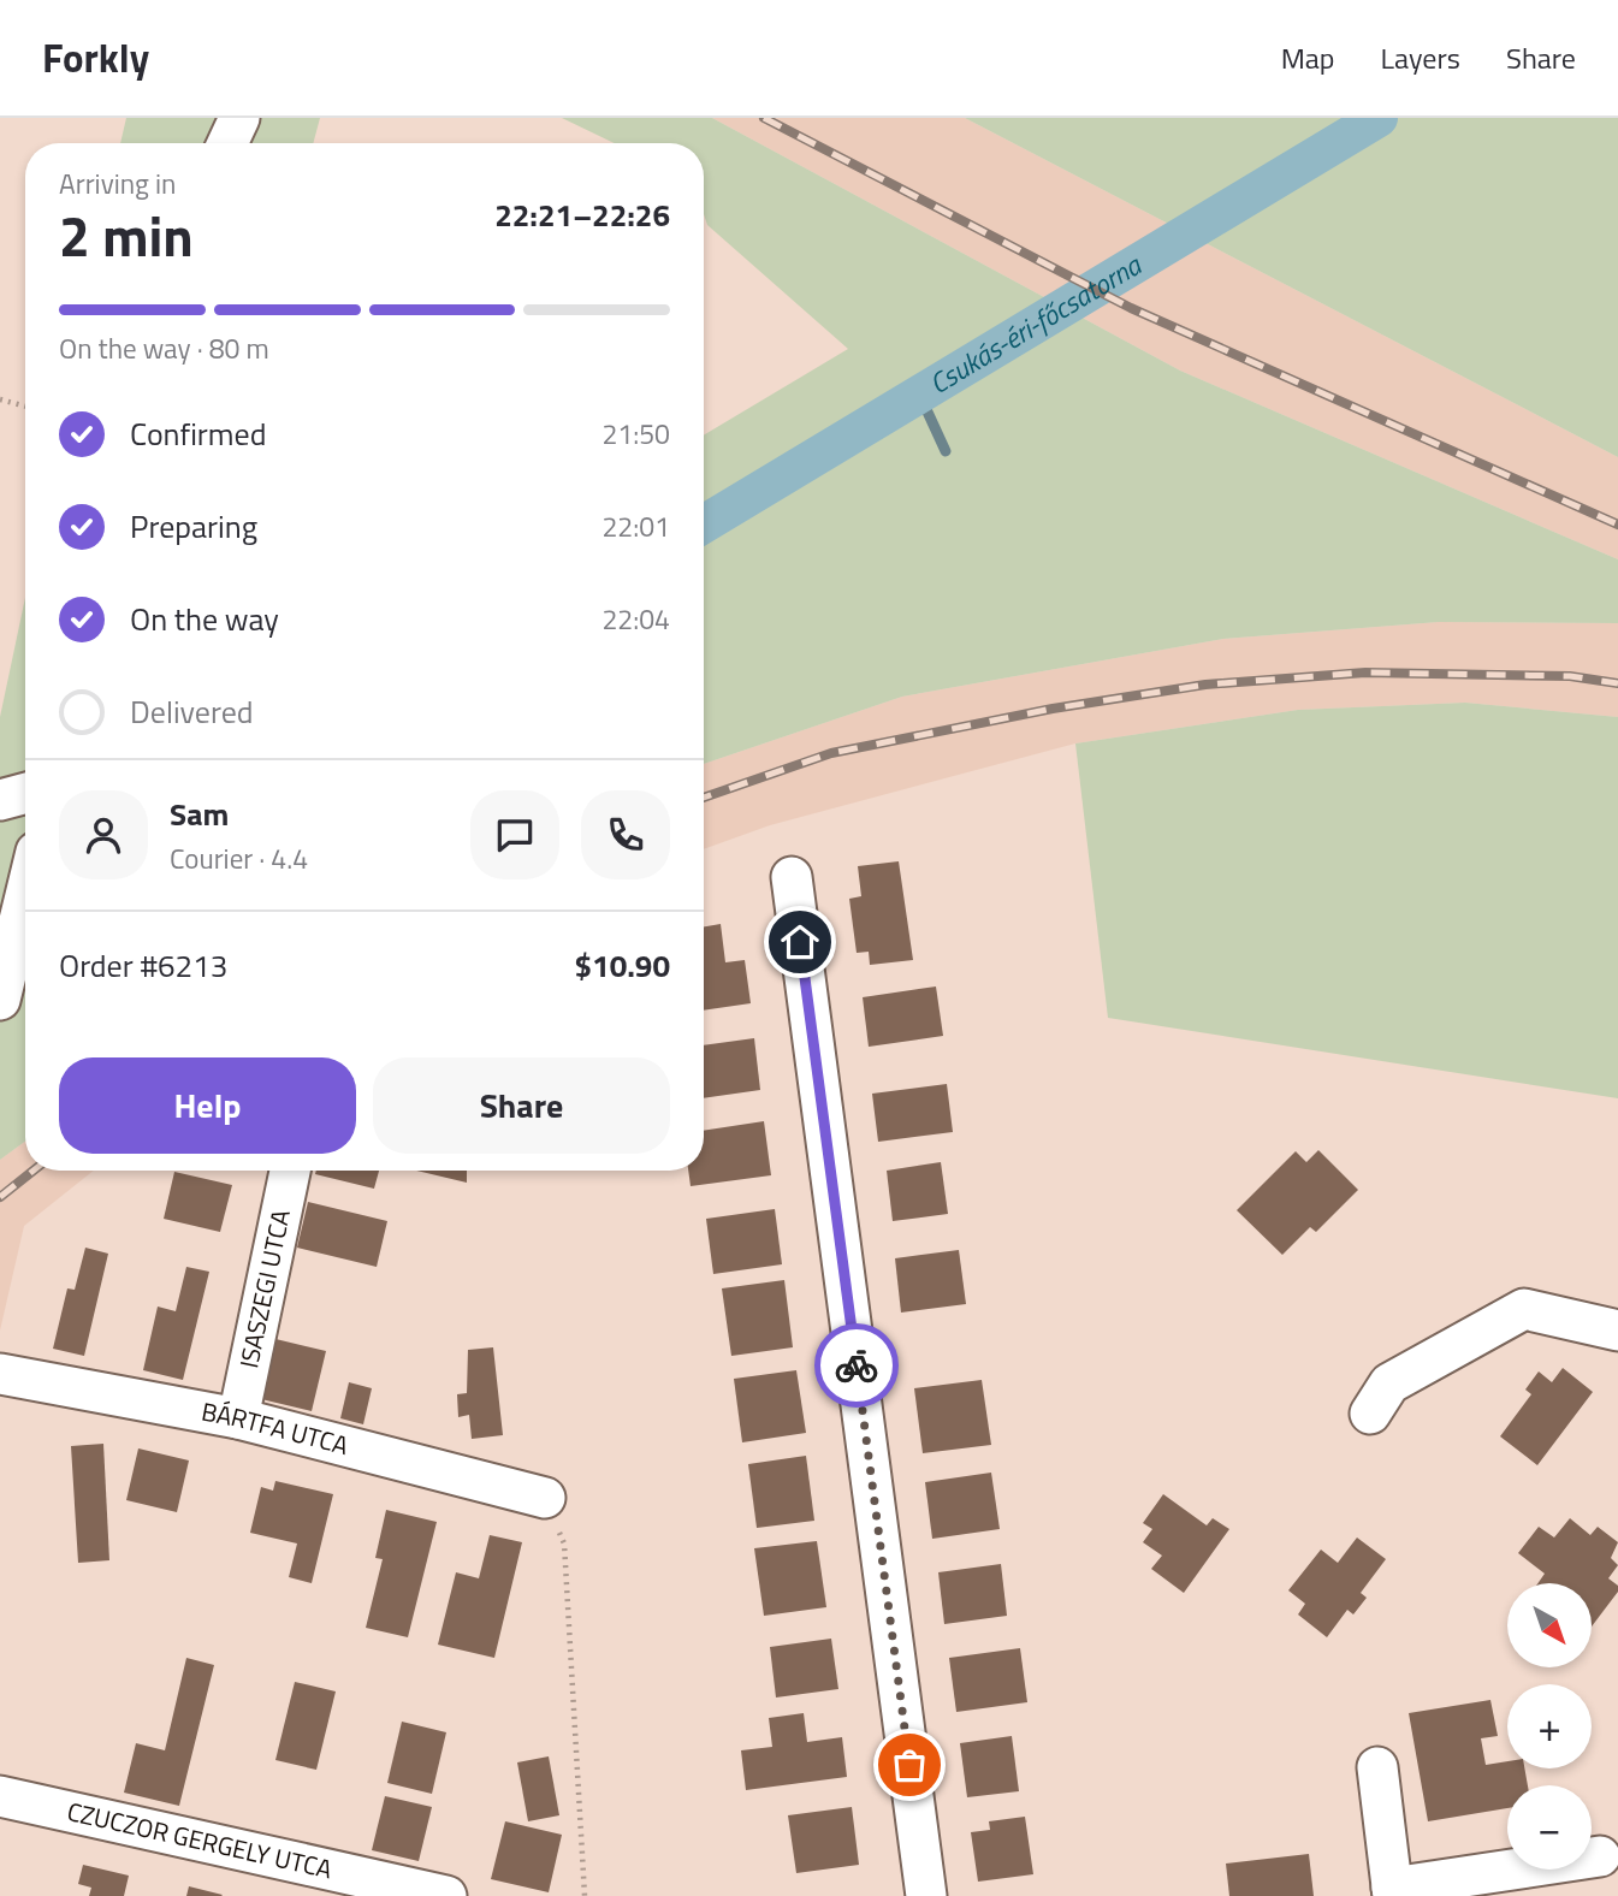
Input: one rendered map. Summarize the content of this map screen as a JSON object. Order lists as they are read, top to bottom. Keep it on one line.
{"streets":{"street":["ISASZEGI UTCA","BÁRTFA UTCA","CZUCZOR GERGELY UTCA"]},"crossings":[["ISASZEGI UTCA","BÁRTFA UTCA"]],"water":["Csukás-éri-főcsatorna"],"north":"bottom right","page":{"header":"Forkly","nav":["Map","Layers","Share"],"heading":["2 min","Arriving in","22:21–22:26"],"panel":["Sam","Courier · 4.4","Order #6213","$10.90"],"bar":"On the way · 80 m","list":[["Confirmed","21:50"],["Preparing","22:01"],["On the way","22:04"],"Delivered"],"buttons":["Help","Share"],"map_buttons":["+","−"]}}
